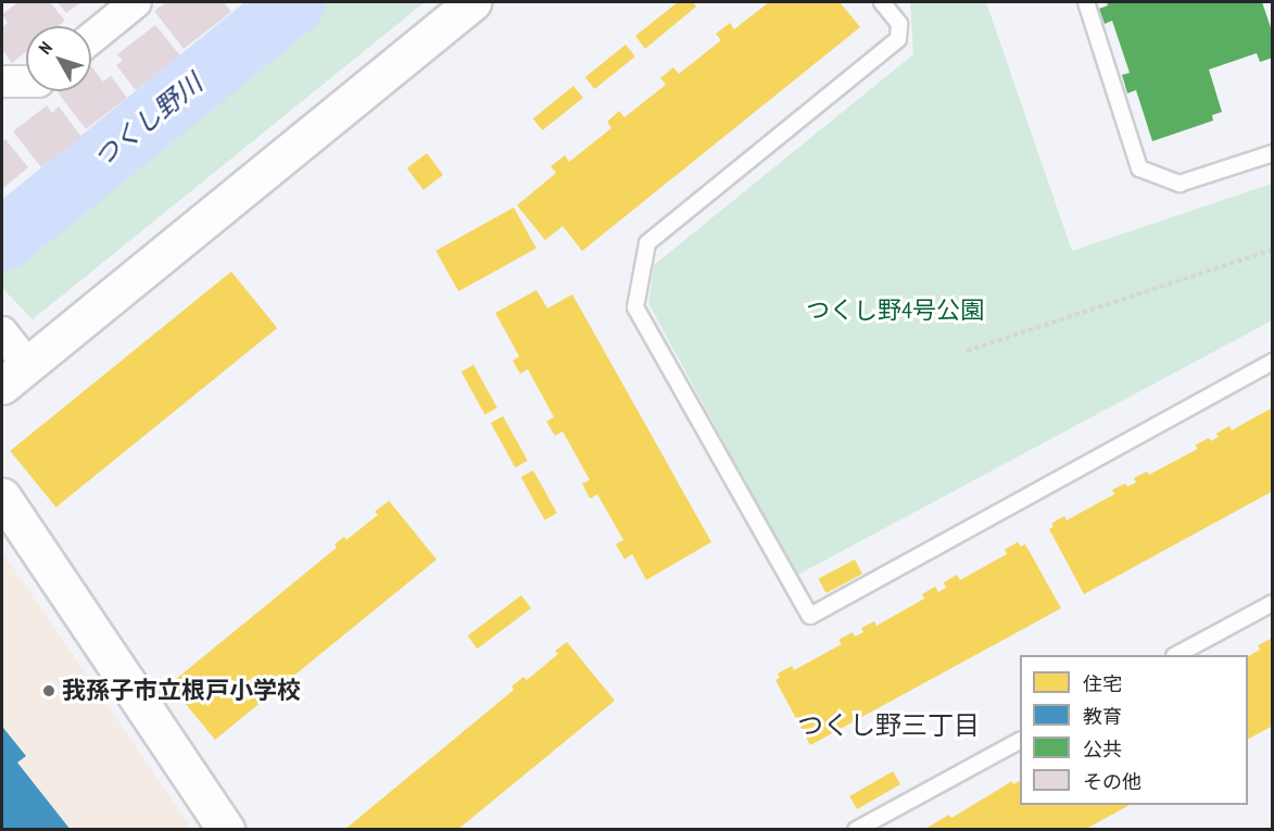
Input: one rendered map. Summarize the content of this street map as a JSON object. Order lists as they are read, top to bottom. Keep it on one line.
{"districts":["つくし野三丁目"],"water":["つくし野川"],"parks":["つくし野4号公園"],"places":["我孫子市立根戸小学校"],"legend":["住宅","教育","公共","その他"],"north":"top left"}
